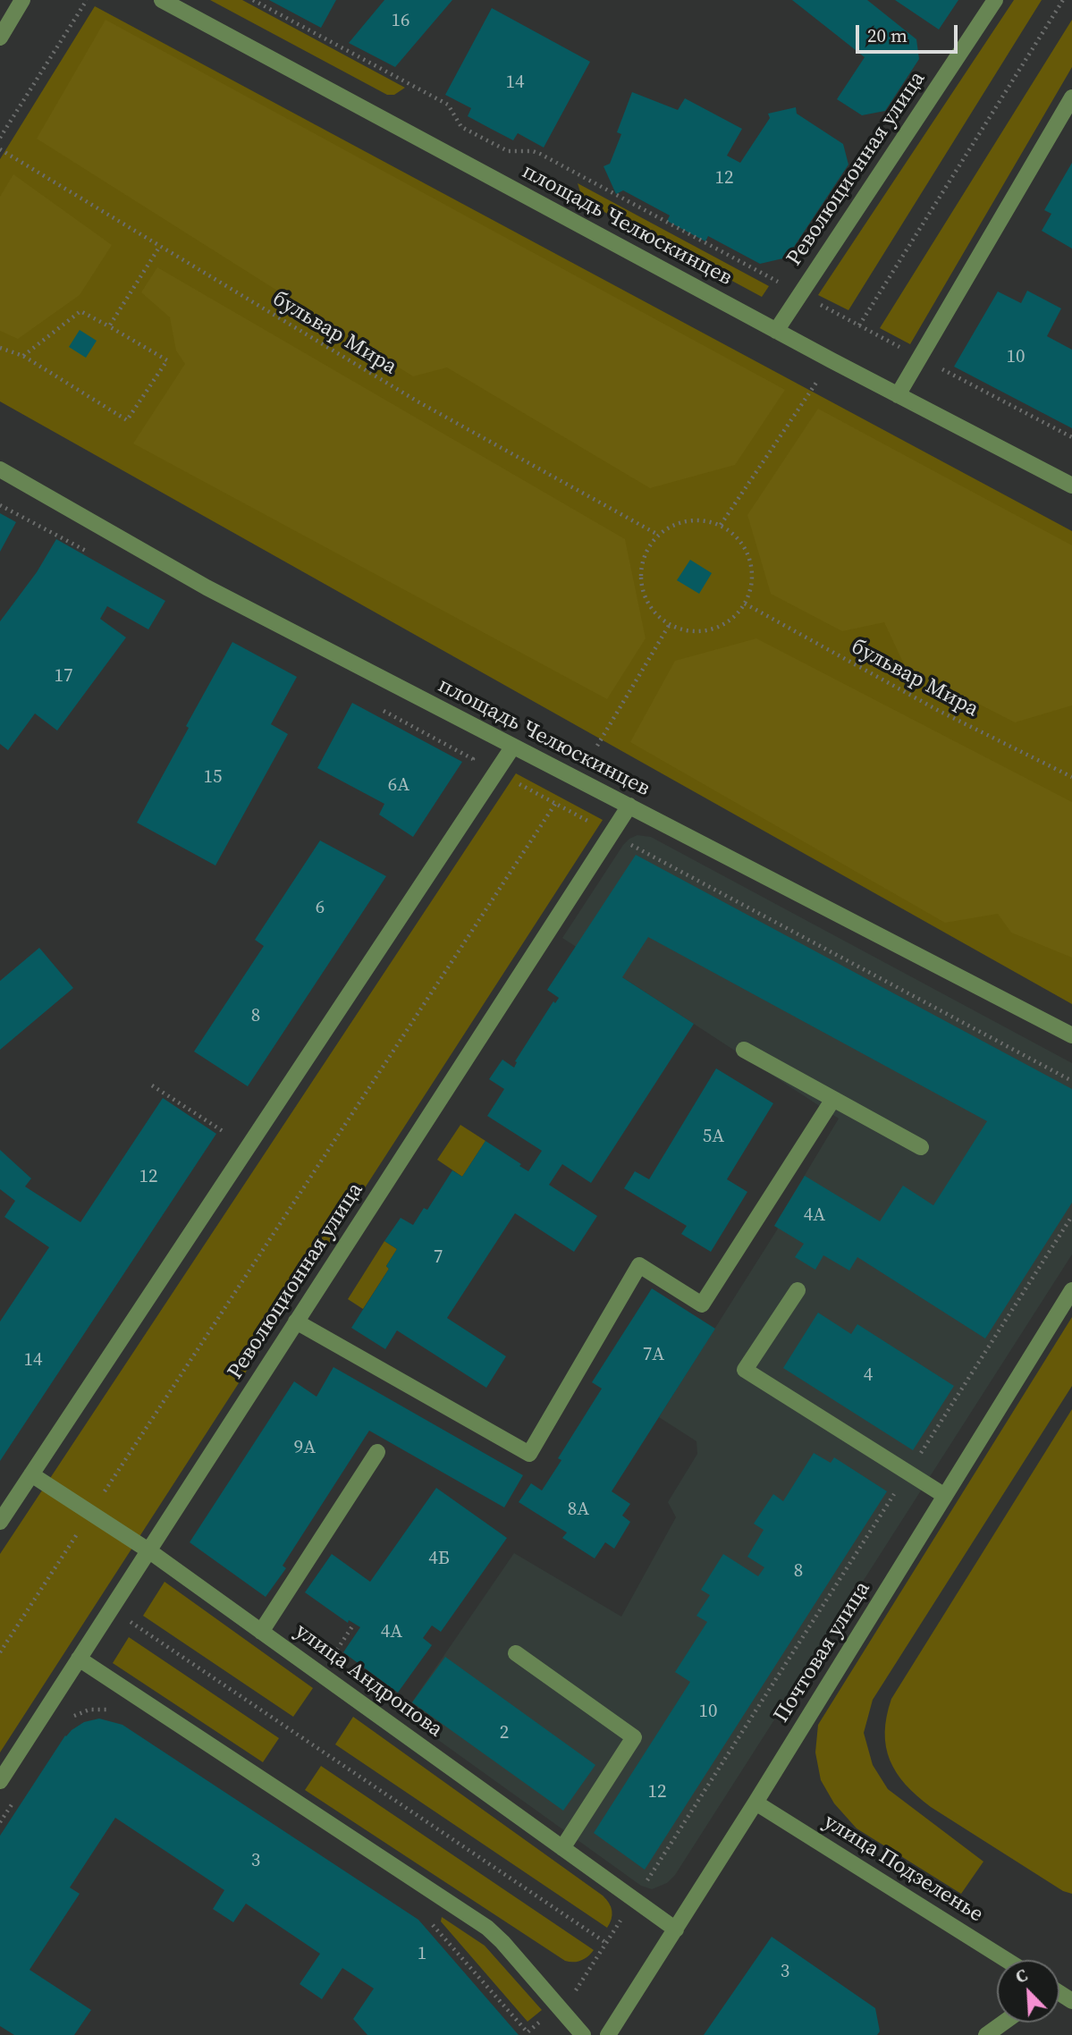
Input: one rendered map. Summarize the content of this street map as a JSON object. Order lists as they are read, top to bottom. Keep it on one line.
{"streets":{"street":["Революционная улица","площадь Челюскинцев","Почтовая улица","улица Андропова","улица Подзеленье"],"path":["бульвар Мира"]},"crossings":[["Революционная улица","площадь Челюскинцев"],["Революционная улица","улица Андропова"],["Почтовая улица","улица Андропова"],["Почтовая улица","улица Подзеленье"]],"house_numbers":["16","14","12","10","17","15","6А","6","8","5А","12","4А","7","7А","14","4","9А","8А","4Б","8","4А","10","2","12","3","1","3"],"scale_bar":"20 m","north":"top left"}
